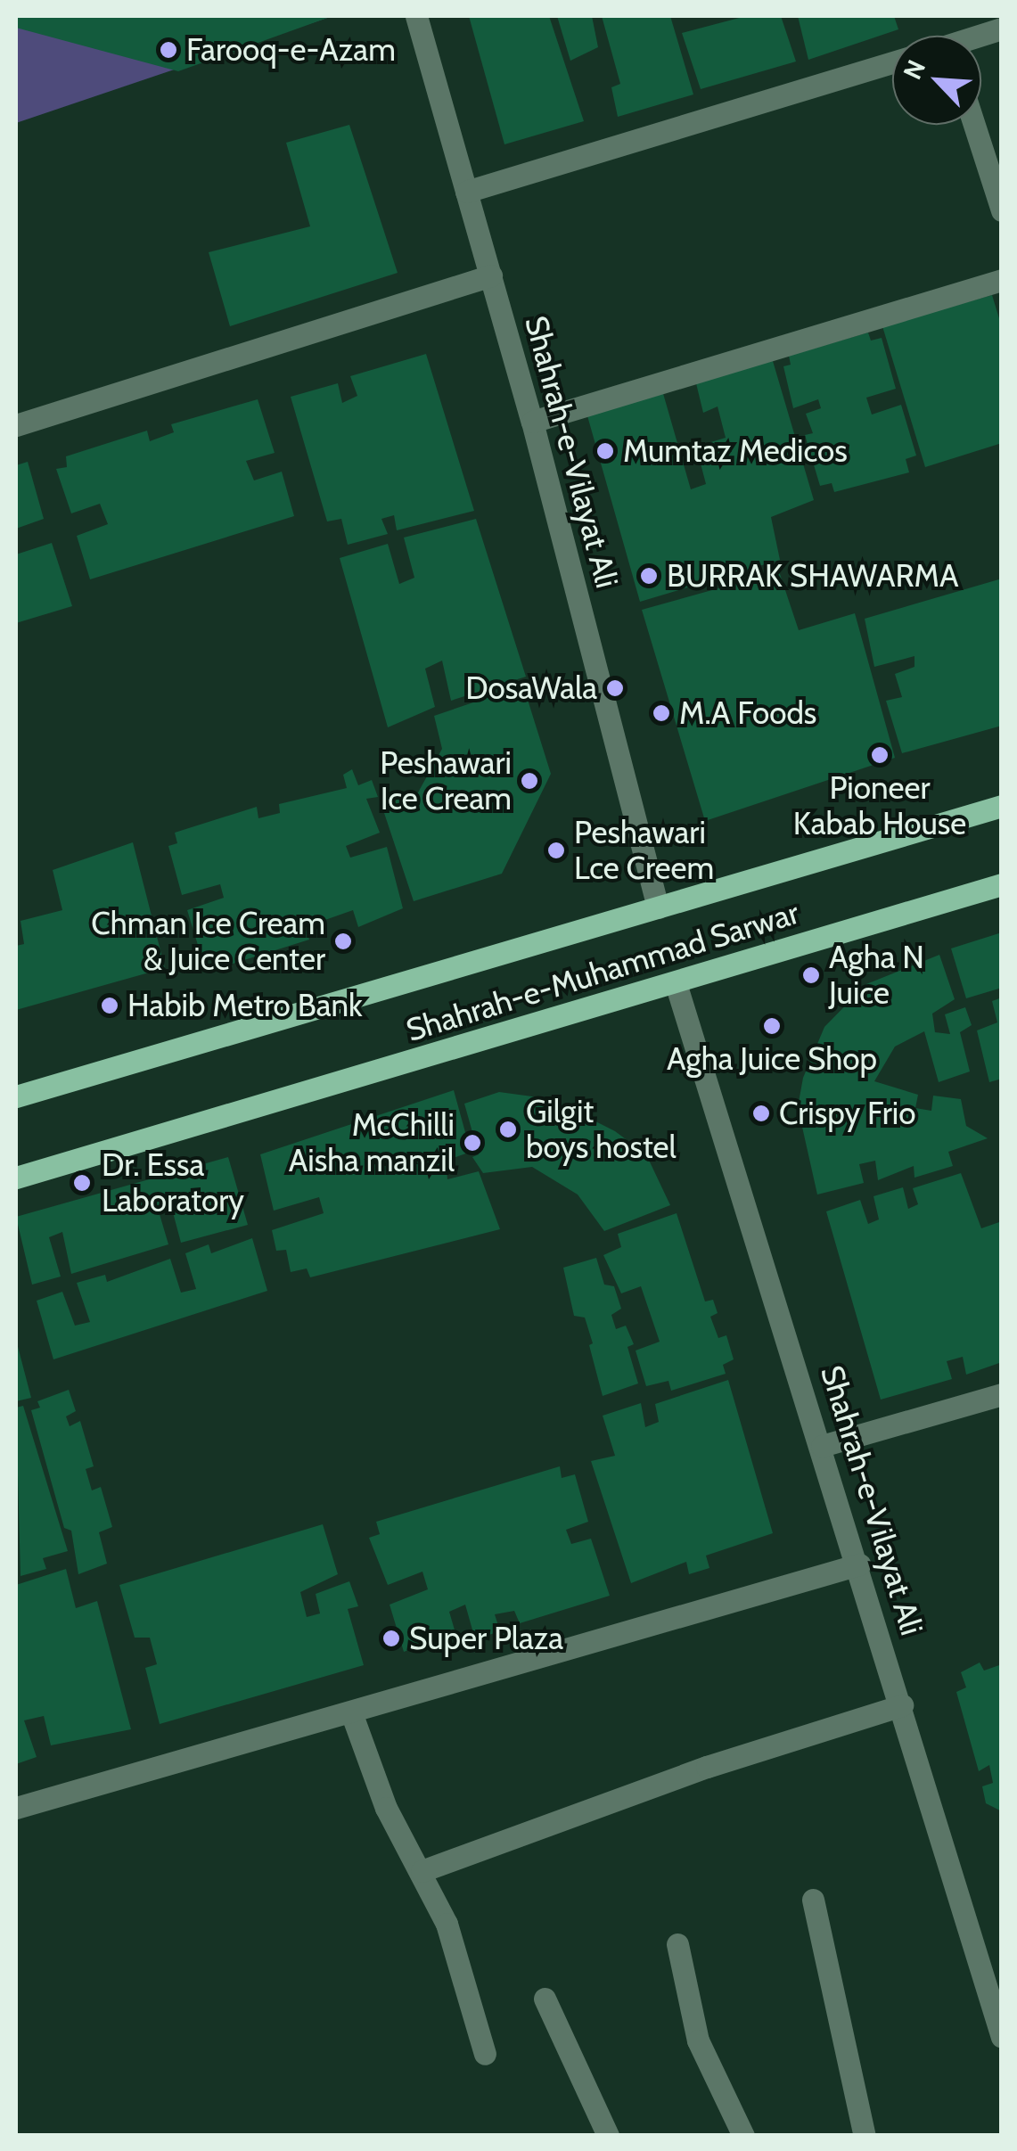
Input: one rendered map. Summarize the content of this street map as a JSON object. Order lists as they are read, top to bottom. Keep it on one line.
{"streets":{"main road":["Shahrah-e-Muhammad Sarwar"],"street":["Shahrah-e-Vilayat Ali"]},"crossings":[["Shahrah-e-Vilayat Ali","Shahrah-e-Muhammad Sarwar"]],"places":["Farooq-e-Azam","Mumtaz Medicos","BURRAK SHAWARMA","DosaWala","M.A Foods","Pioneer Kabab House","Peshawari Ice Cream","Peshawari Lce Creem","Chman Ice Cream & Juice Center","Agha N Juice","Habib Metro Bank","Agha Juice Shop","Crispy Frio","Gilgit boys hostel","McChilli Aisha manzil","Dr. Essa Laboratory","Super Plaza"],"north":"top left"}
